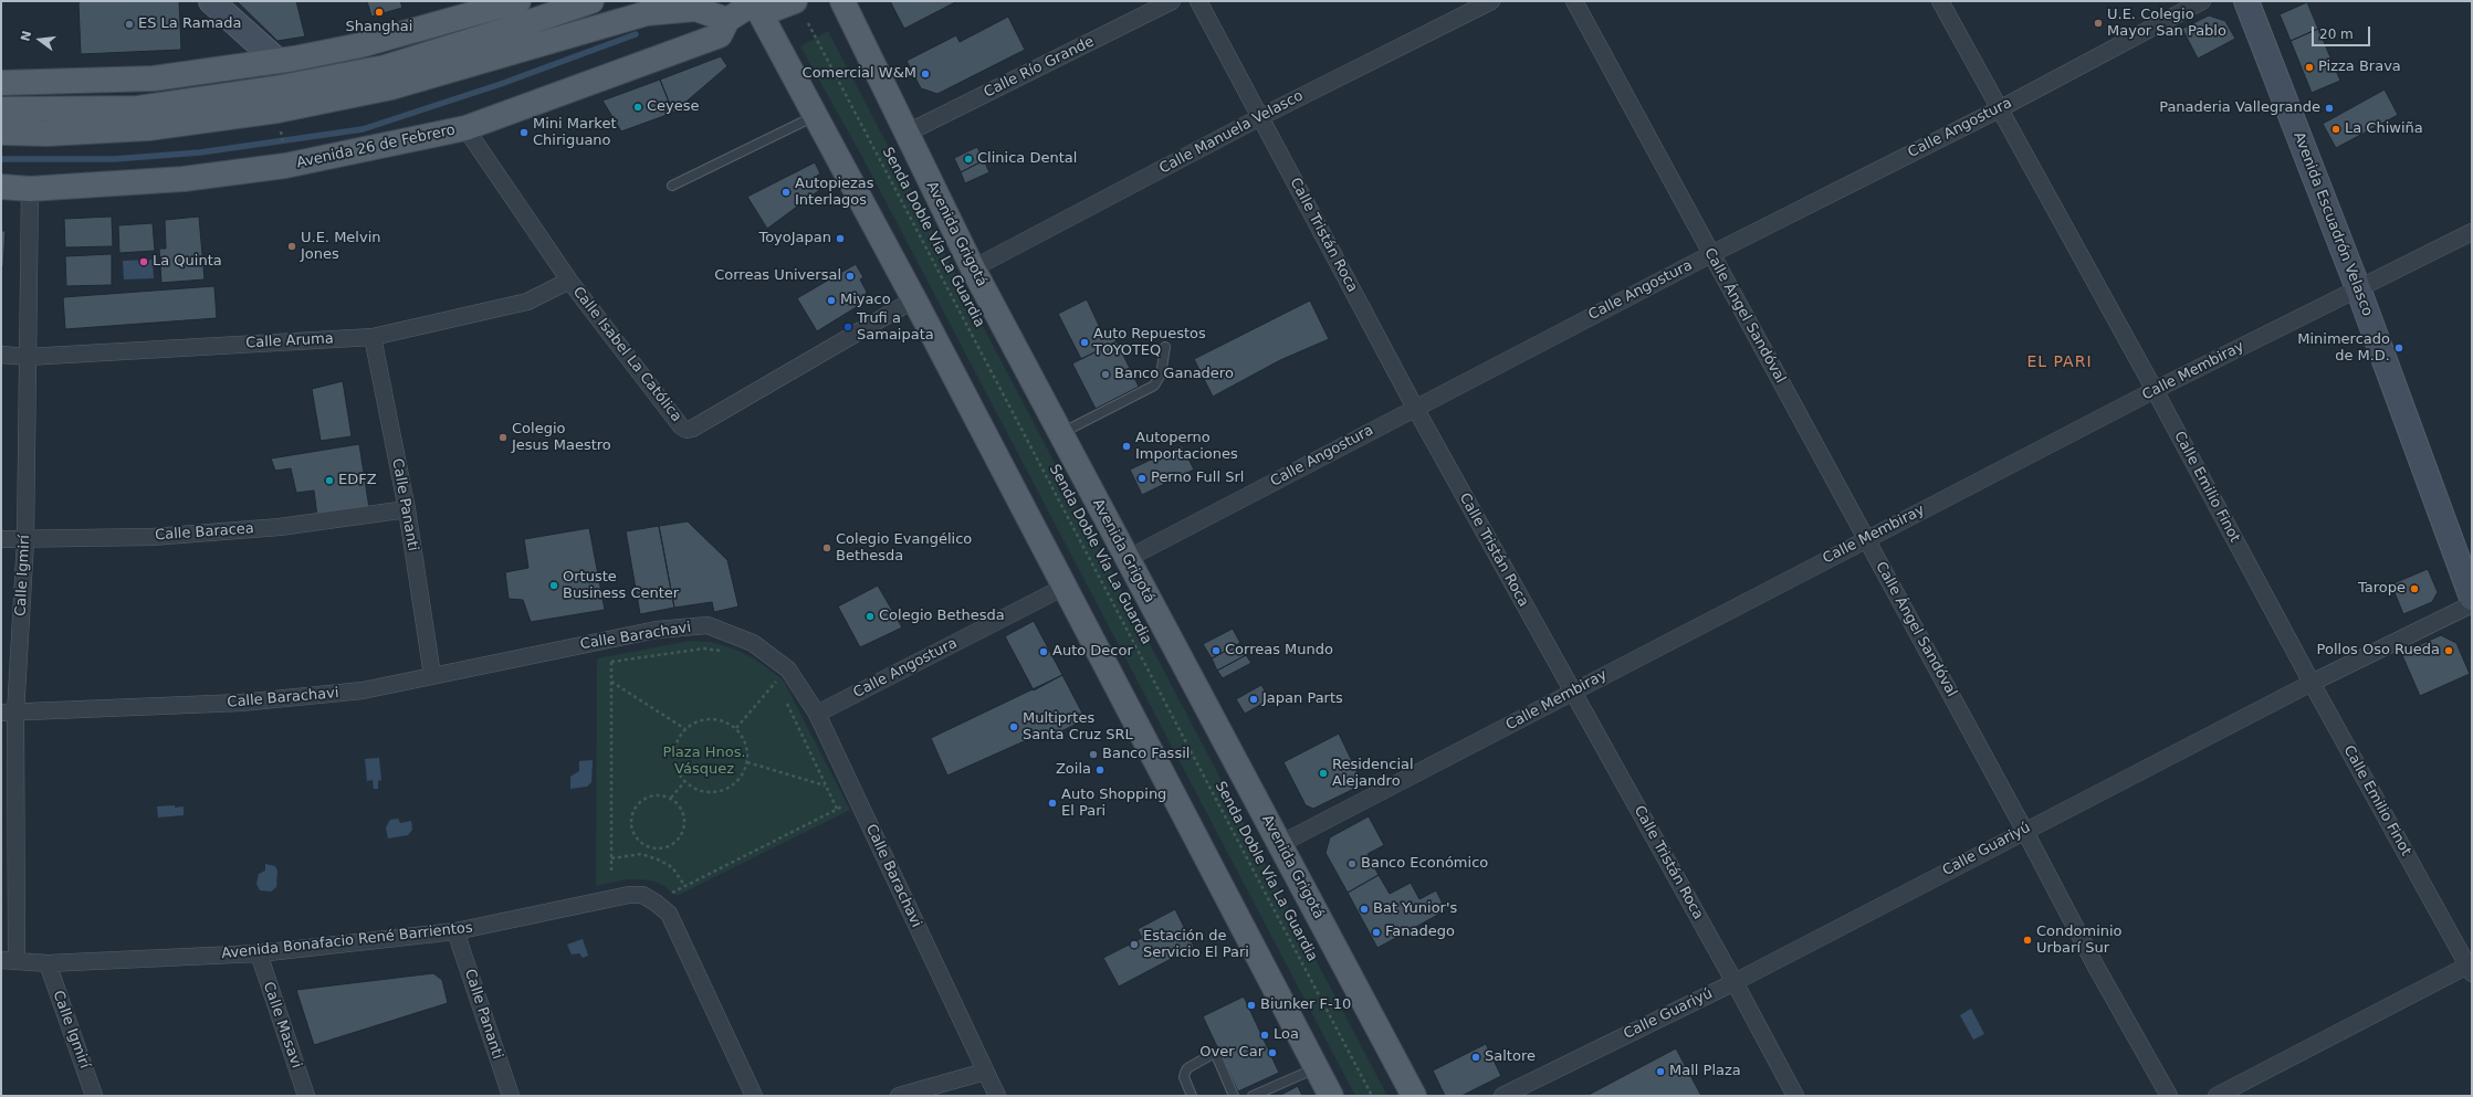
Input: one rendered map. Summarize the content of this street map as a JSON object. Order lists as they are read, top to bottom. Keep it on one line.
{"streets":{"main road":["Avenida 26 de Febrero","Avenida Grigotá"],"street":["Calle Río Grande","Calle Angostura","Calle Manuela Velasco","Avenida Escuadrón Velasco","Calle Tristán Roca","Calle Ángel Sandóval","Calle Aruma","Calle Isabel La Católica","Calle Membiray","Calle Emilio Finot","Calle Pananti","Calle Baracea","Calle Igmirí","Calle Barachavi","Calle Guariyú","Avenida Bonafacio René Barrientos","Calle Masavi"],"path":["Senda Doble Vía La Guardia"]},"crossings":[["Calle Río Grande","Avenida Grigotá"],["Calle Angostura","Avenida Grigotá"],["Calle Angostura","Calle Tristán Roca"],["Calle Angostura","Calle Ángel Sandóval"],["Calle Angostura","Calle Emilio Finot"],["Calle Angostura","Calle Barachavi"],["Calle Manuela Velasco","Avenida Grigotá"],["Calle Manuela Velasco","Calle Tristán Roca"],["Avenida 26 de Febrero","Calle Isabel La Católica"],["Avenida 26 de Febrero","Calle Igmirí"],["Avenida Escuadrón Velasco","Calle Membiray"],["Avenida Grigotá","Calle Membiray"],["Calle Tristán Roca","Calle Membiray"],["Calle Tristán Roca","Calle Guariyú"],["Calle Ángel Sandóval","Calle Membiray"],["Calle Ángel Sandóval","Calle Guariyú"],["Calle Aruma","Calle Isabel La Católica"],["Calle Aruma","Calle Pananti"],["Calle Aruma","Calle Igmirí"],["Calle Membiray","Calle Emilio Finot"],["Calle Emilio Finot","Calle Guariyú"],["Calle Pananti","Calle Baracea"],["Calle Pananti","Calle Barachavi"],["Calle Pananti","Avenida Bonafacio René Barrientos"],["Calle Baracea","Calle Igmirí"],["Calle Igmirí","Calle Barachavi"],["Calle Igmirí","Avenida Bonafacio René Barrientos"],["Avenida Bonafacio René Barrientos","Calle Masavi"]],"districts":["EL PARI"],"parks":["Plaza Hnos. Vásquez"],"places":["Shanghai","U.E. Colegio Mayor San Pablo","ES La Ramada","Pizza Brava","Comercial W&M","Ceyese","Panaderia Vallegrande","La Chiwiña","Mini Market Chiriguano","Clinica Dental","Autopiezas Interlagos","ToyoJapan","U.E. Melvin Jones","La Quinta","Correas Universal","Miyaco","Trufi a Samaipata","Auto Repuestos TOYOTEQ","Minimercado de M.D.","Banco Ganadero","Colegio Jesus Maestro","Autoperno Importaciones","Perno Full Srl","EDFZ","Colegio Evangélico Bethesda","Ortuste Business Center","Tarope","Colegio Bethesda","Correas Mundo","Pollos Oso Rueda","Auto Decor","Japan Parts","Multiprtes Santa Cruz SRL","Banco Fassil","Zoila","Residencial Alejandro","Auto Shopping El Pari","Banco Económico","Bat Yunior's","Fanadego","Condominio Urbarí Sur","Estación de Servicio El Pari","Biunker F-10","Loa","Over Car","Saltore","Mall Plaza"],"scale_bar":"20 m","north":"left"}
